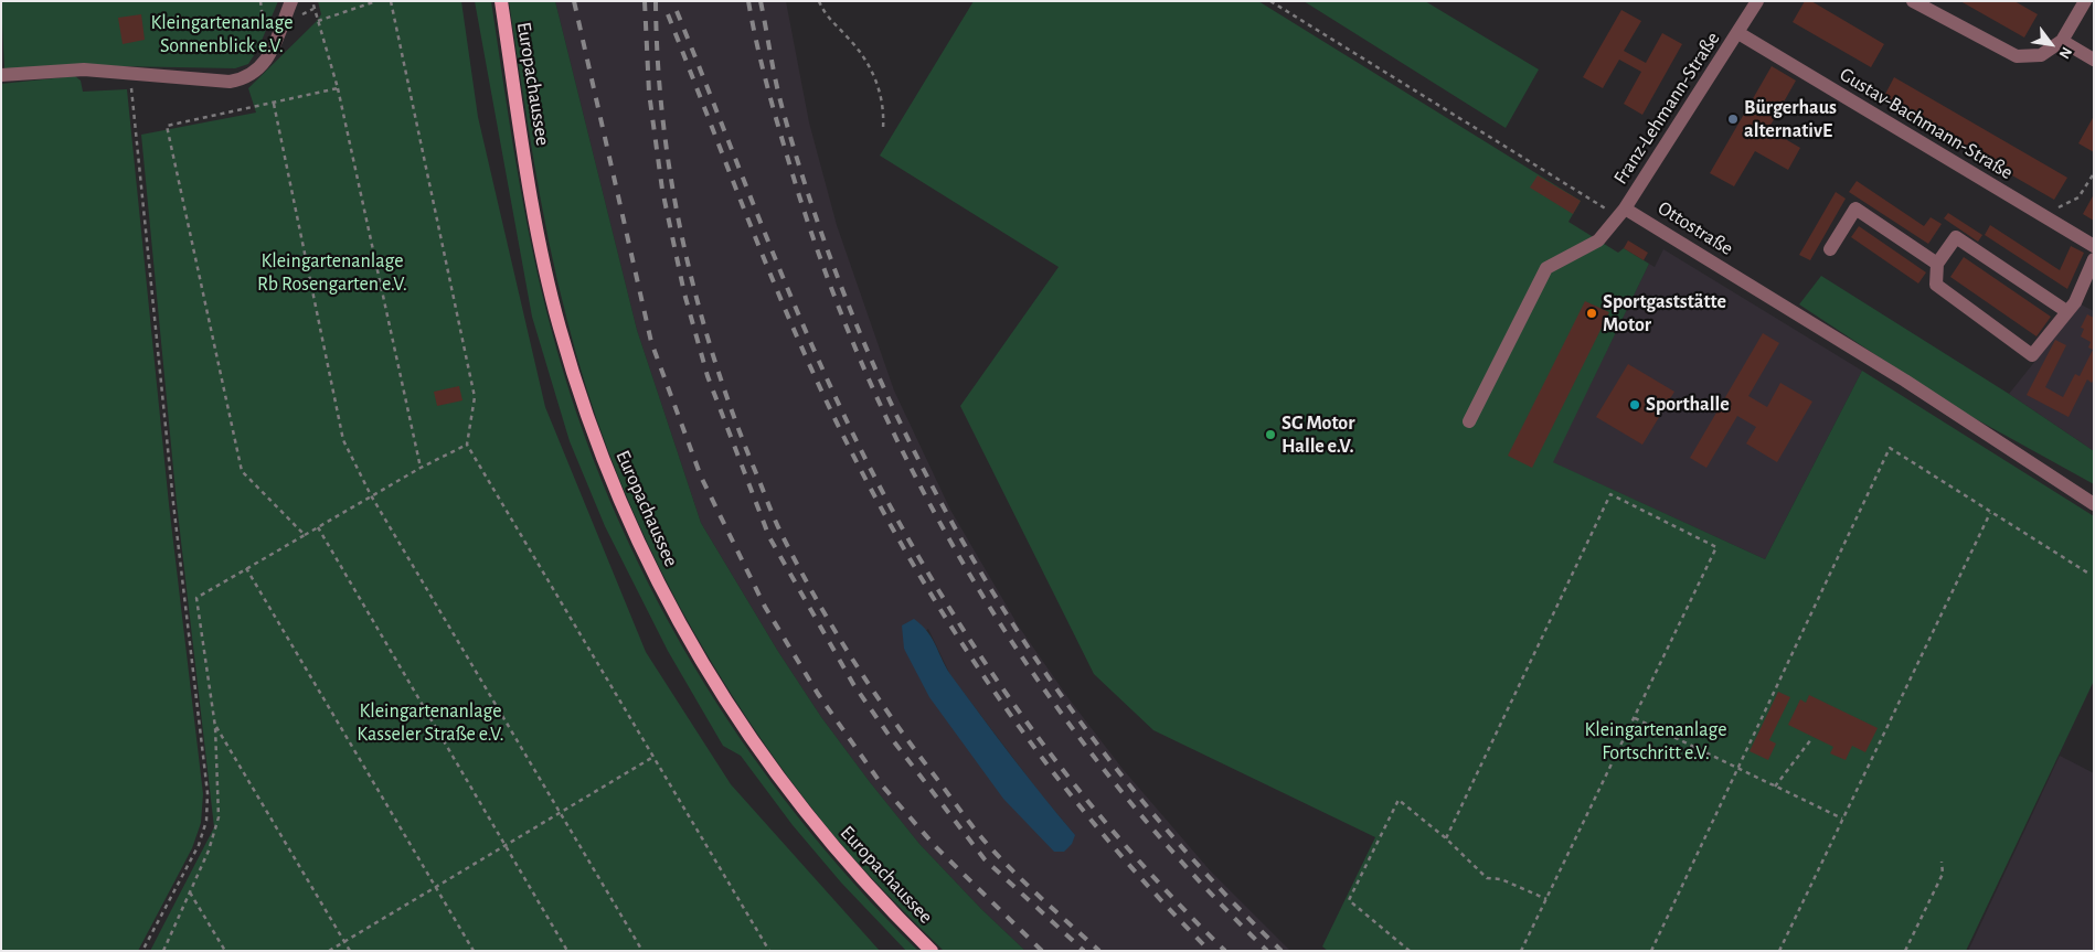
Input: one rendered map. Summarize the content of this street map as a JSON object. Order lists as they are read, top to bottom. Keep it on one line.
{"streets":{"main road":["Europachaussee"],"street":["Franz-Lehmann-Straße","Gustav-Bachmann-Straße","Ottostraße"]},"crossings":[["Franz-Lehmann-Straße","Gustav-Bachmann-Straße"],["Franz-Lehmann-Straße","Ottostraße"]],"parks":["Kleingartenanlage Sonnenblick e.V.","Kleingartenanlage Rb Rosengarten e.V.","Kleingartenanlage Kasseler Straße e.V.","Kleingartenanlage Fortschritt e.V."],"places":["Bürgerhaus alternativE","Sportgaststätte Motor","Sporthalle","SG Motor Halle e.V."],"north":"bottom right"}
